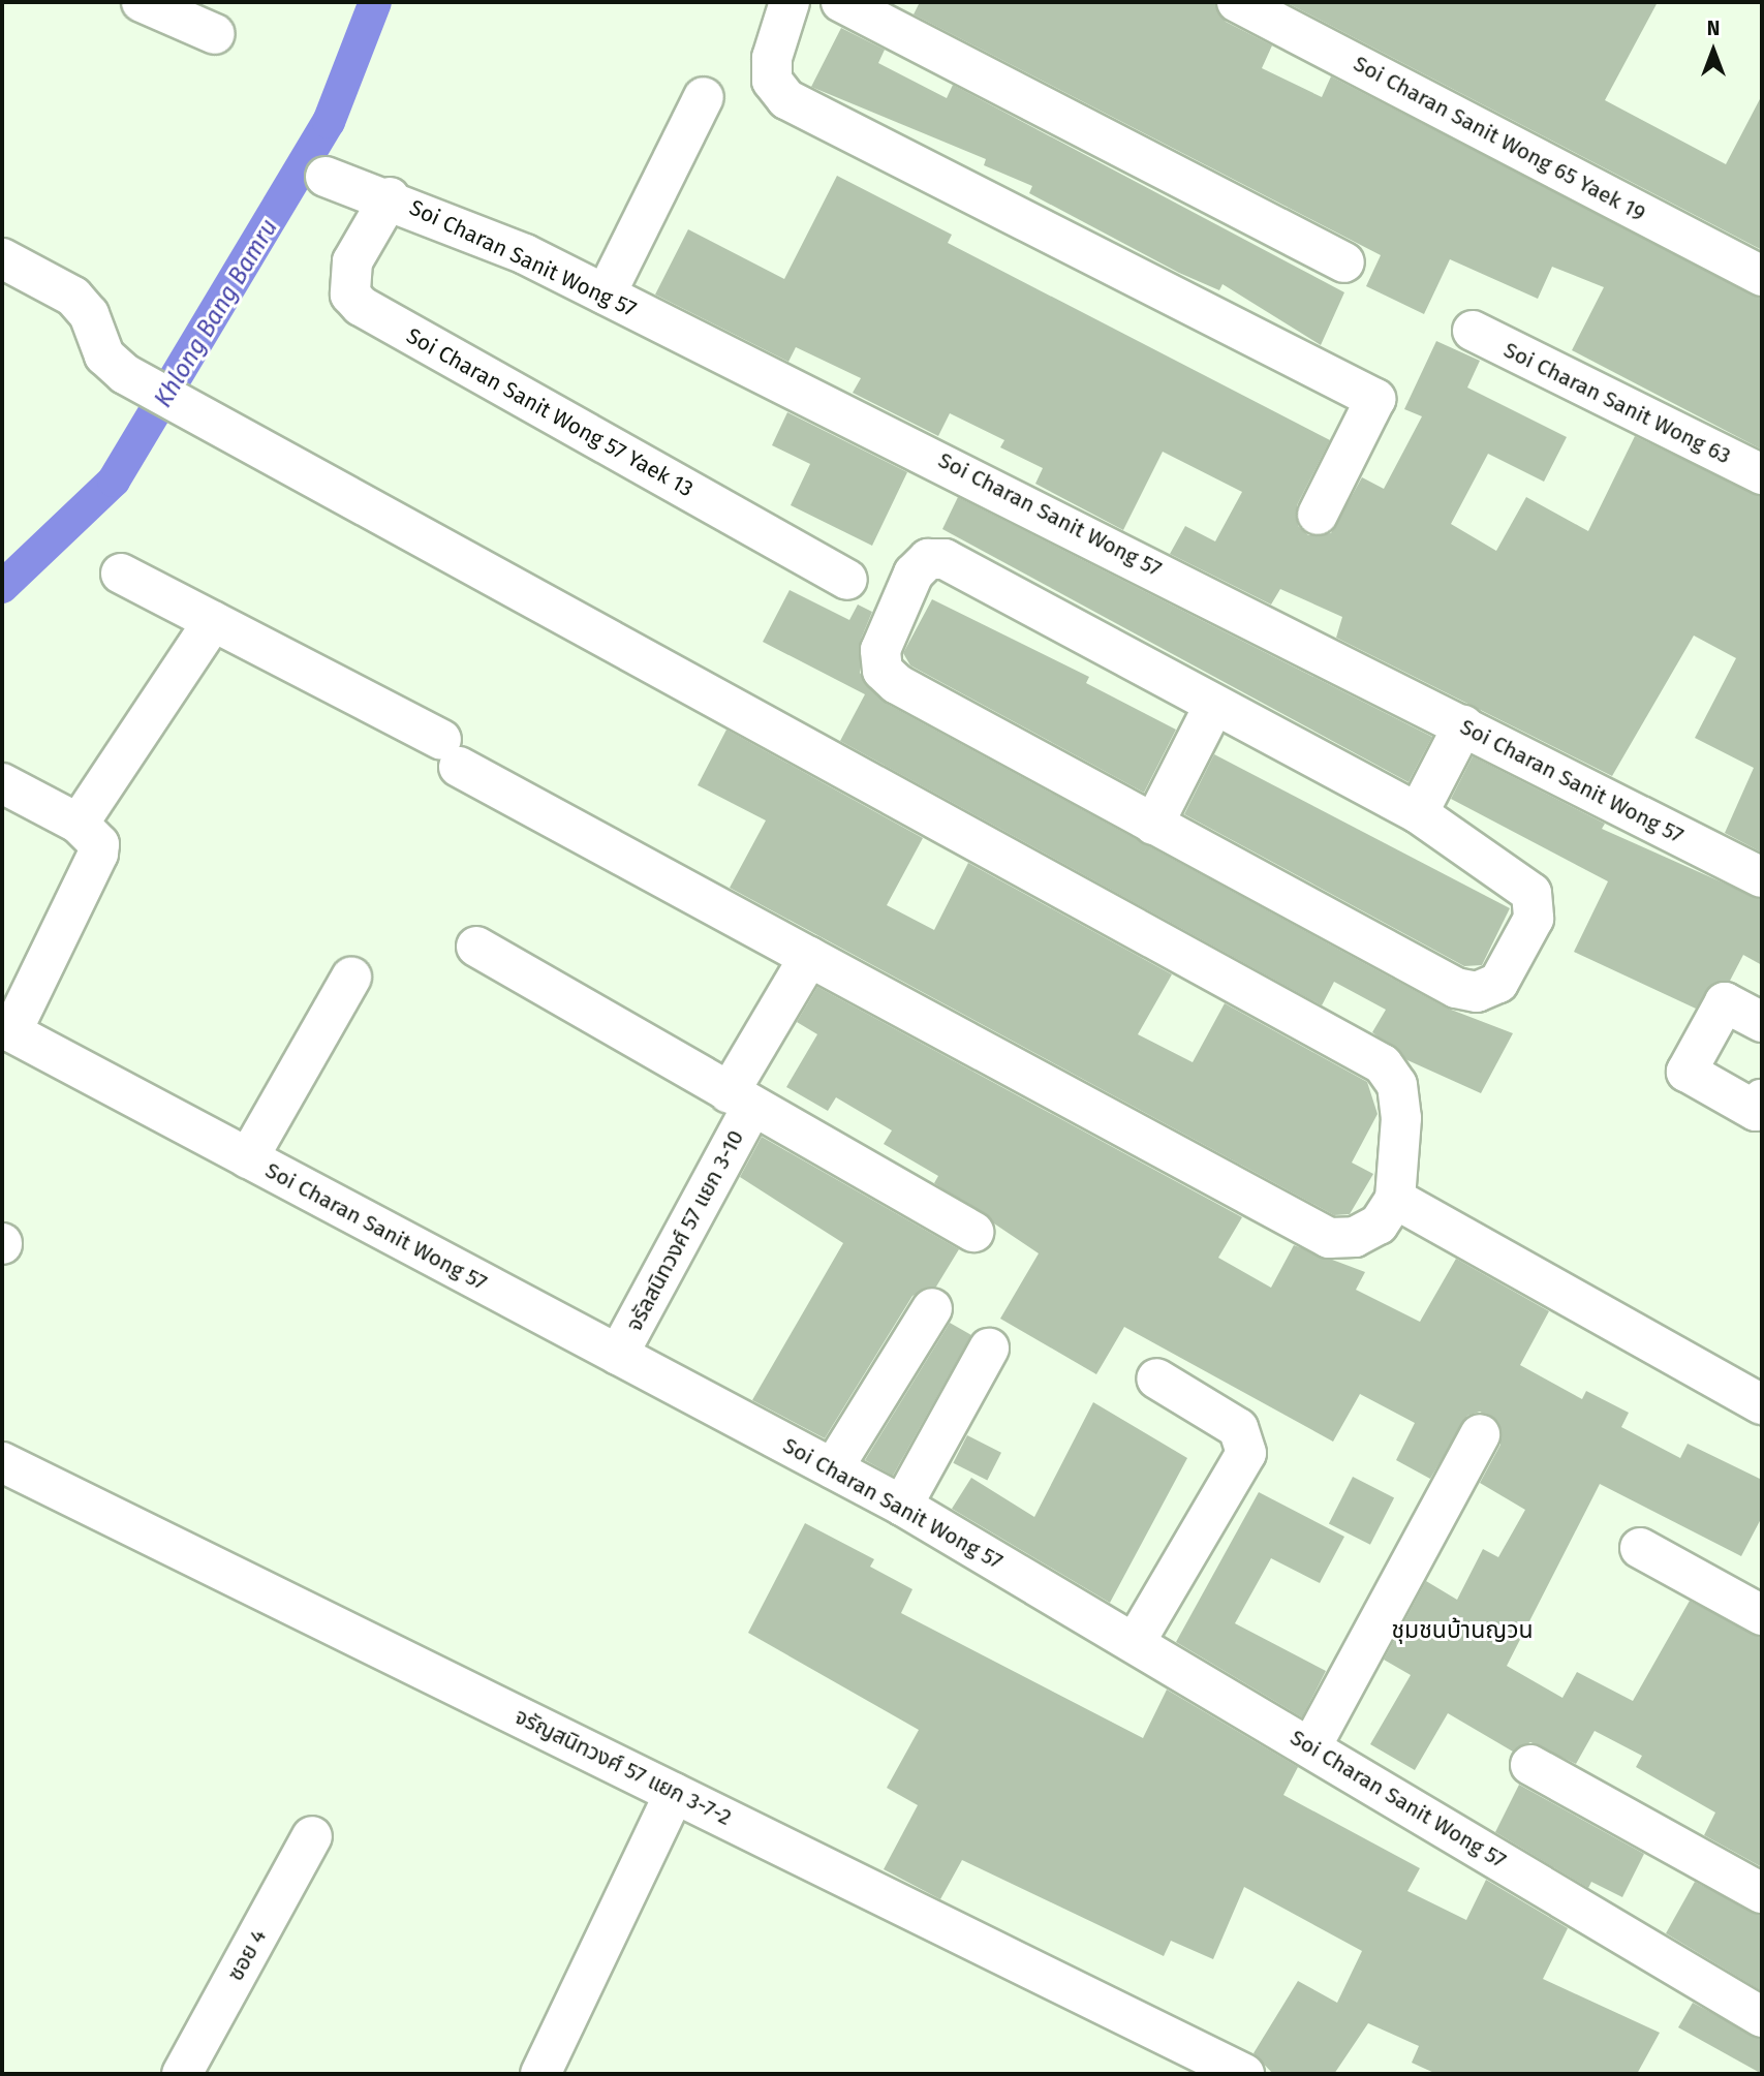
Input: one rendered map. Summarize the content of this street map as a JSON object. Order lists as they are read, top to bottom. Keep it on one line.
{"streets":{"street":["Soi Charan Sanit Wong 65 Yaek 19","Soi Charan Sanit Wong 57","Soi Charan Sanit Wong 63","Soi Charan Sanit Wong 57 Yaek 13","จรัลสนิทวงศ์ 57 แยก 3-10","จรัญสนิทวงศ์ 57 แยก 3-7-2","ซอย 4"]},"crossings":[["Soi Charan Sanit Wong 57","Soi Charan Sanit Wong 57 Yaek 13"],["Soi Charan Sanit Wong 57","จรัลสนิทวงศ์ 57 แยก 3-10"]],"districts":["ชุมชนบ้านญวน"],"water":["Khlong Bang Bamru"],"north":"top"}
